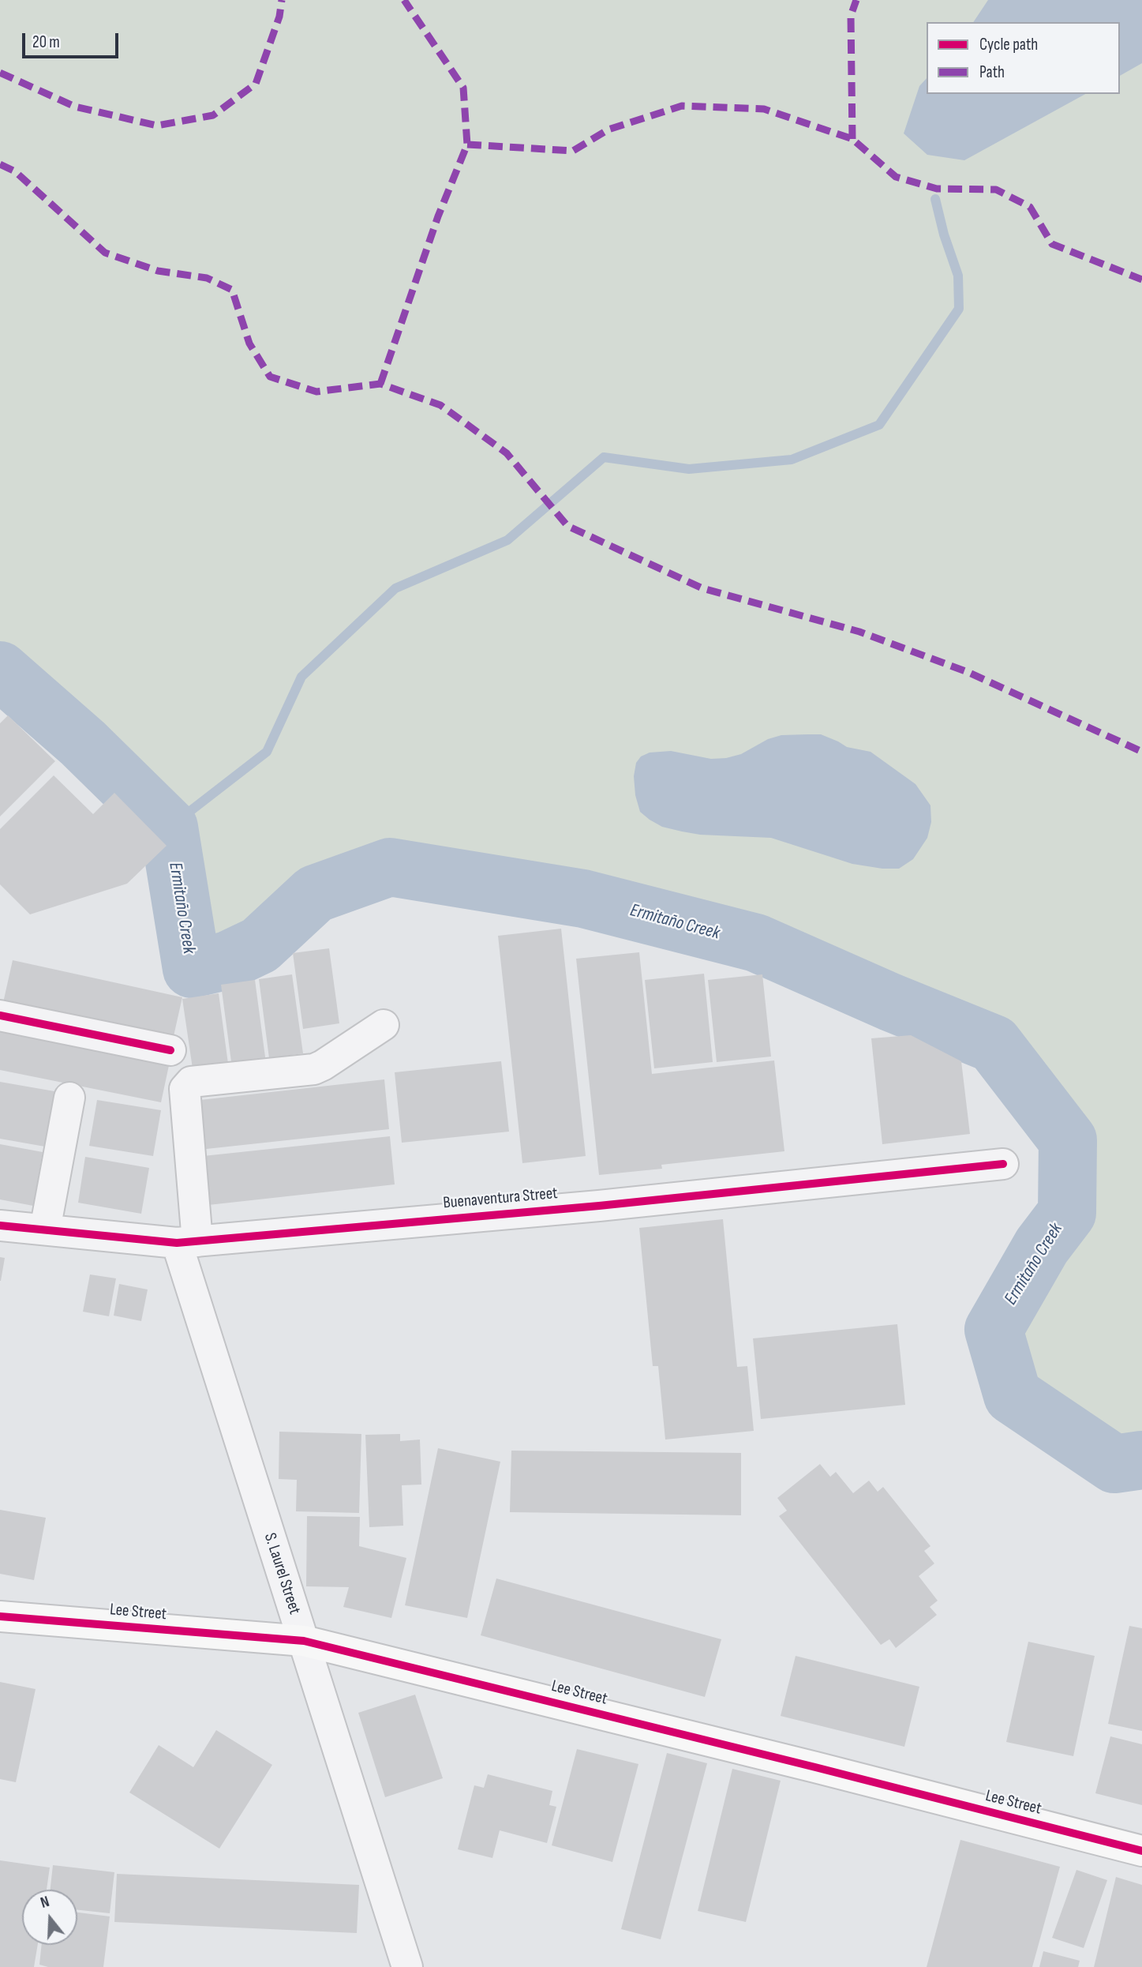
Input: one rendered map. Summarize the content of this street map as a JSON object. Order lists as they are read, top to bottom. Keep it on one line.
{"streets":{"street":["Buenaventura Street","S. Laurel Street","Lee Street"]},"crossings":[["Buenaventura Street","S. Laurel Street"],["S. Laurel Street","Lee Street"]],"water":["Ermitaño Creek"],"legend":["Cycle path","Path"],"scale_bar":"20 m","north":"top"}
